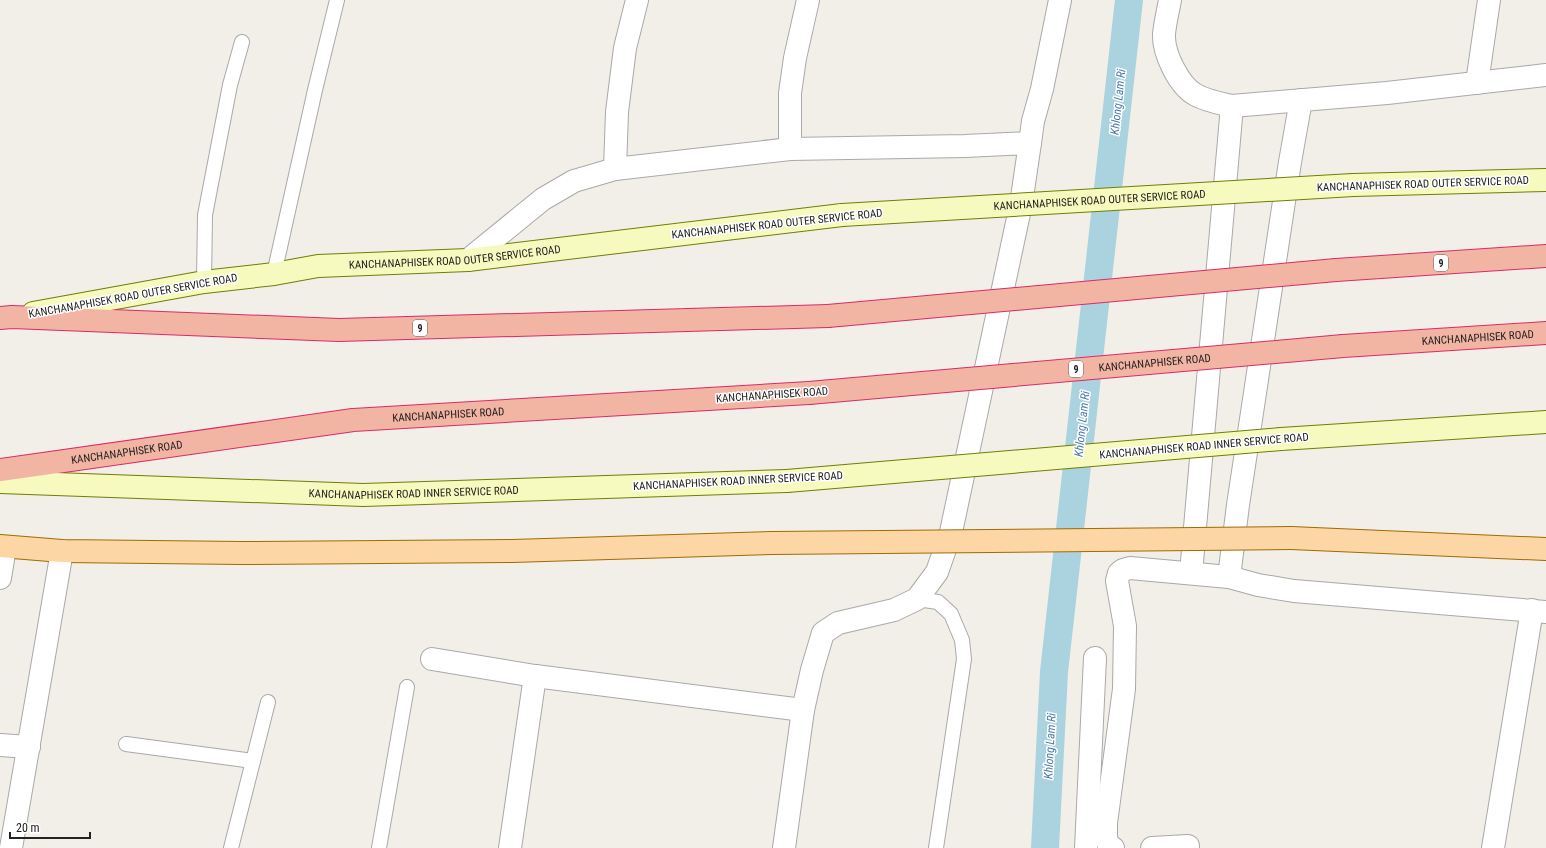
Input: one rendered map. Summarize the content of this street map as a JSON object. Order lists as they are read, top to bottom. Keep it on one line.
{"streets":{"highway":["9","KANCHANAPHISEK ROAD"],"main road":["KANCHANAPHISEK ROAD OUTER SERVICE ROAD","KANCHANAPHISEK ROAD INNER SERVICE ROAD"]},"crossings":[["KANCHANAPHISEK ROAD OUTER SERVICE ROAD","9"]],"water":["Khlong Lam Ri"],"scale_bar":"20 m"}
